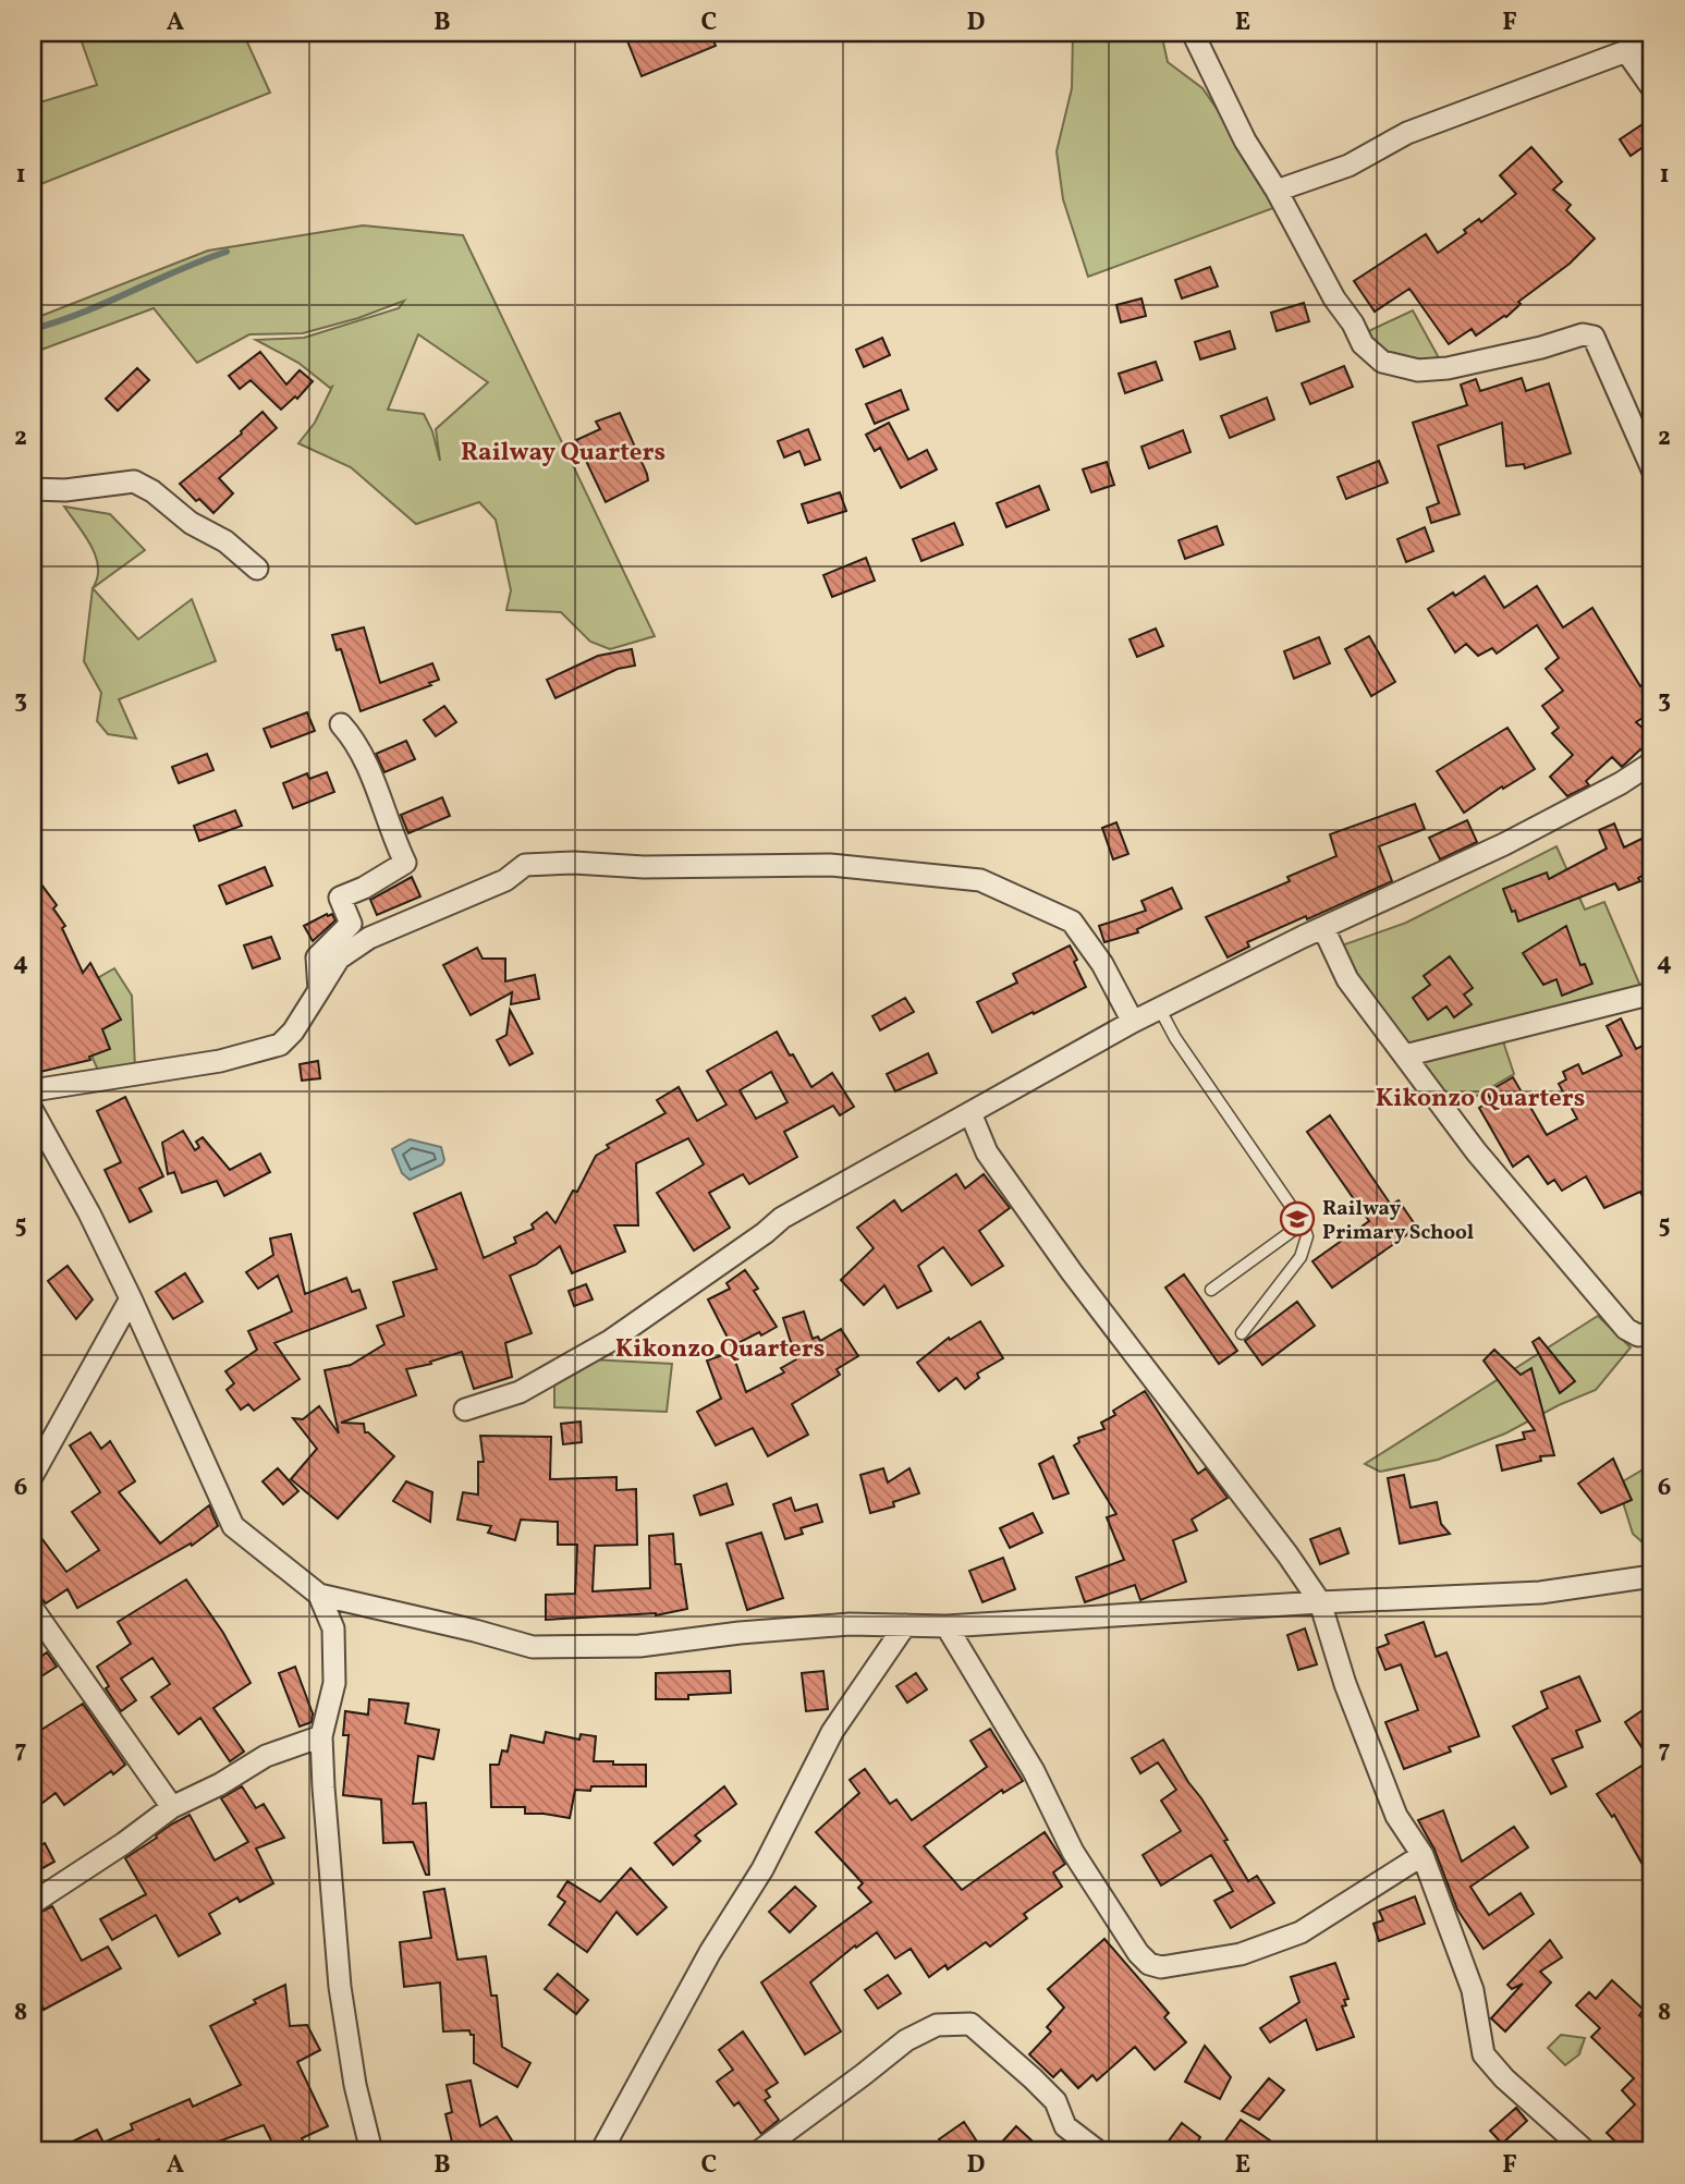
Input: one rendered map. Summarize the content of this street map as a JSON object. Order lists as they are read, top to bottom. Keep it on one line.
{"districts":["Railway Quarters","Kikonzo Quarters","Kikonzo Quarters"],"places":{"school or university":["Railway Primary School"]},"grid":{"columns":["A","B","C","D","E","F"],"rows":["1","2","3","4","5","6","7","8"]}}
